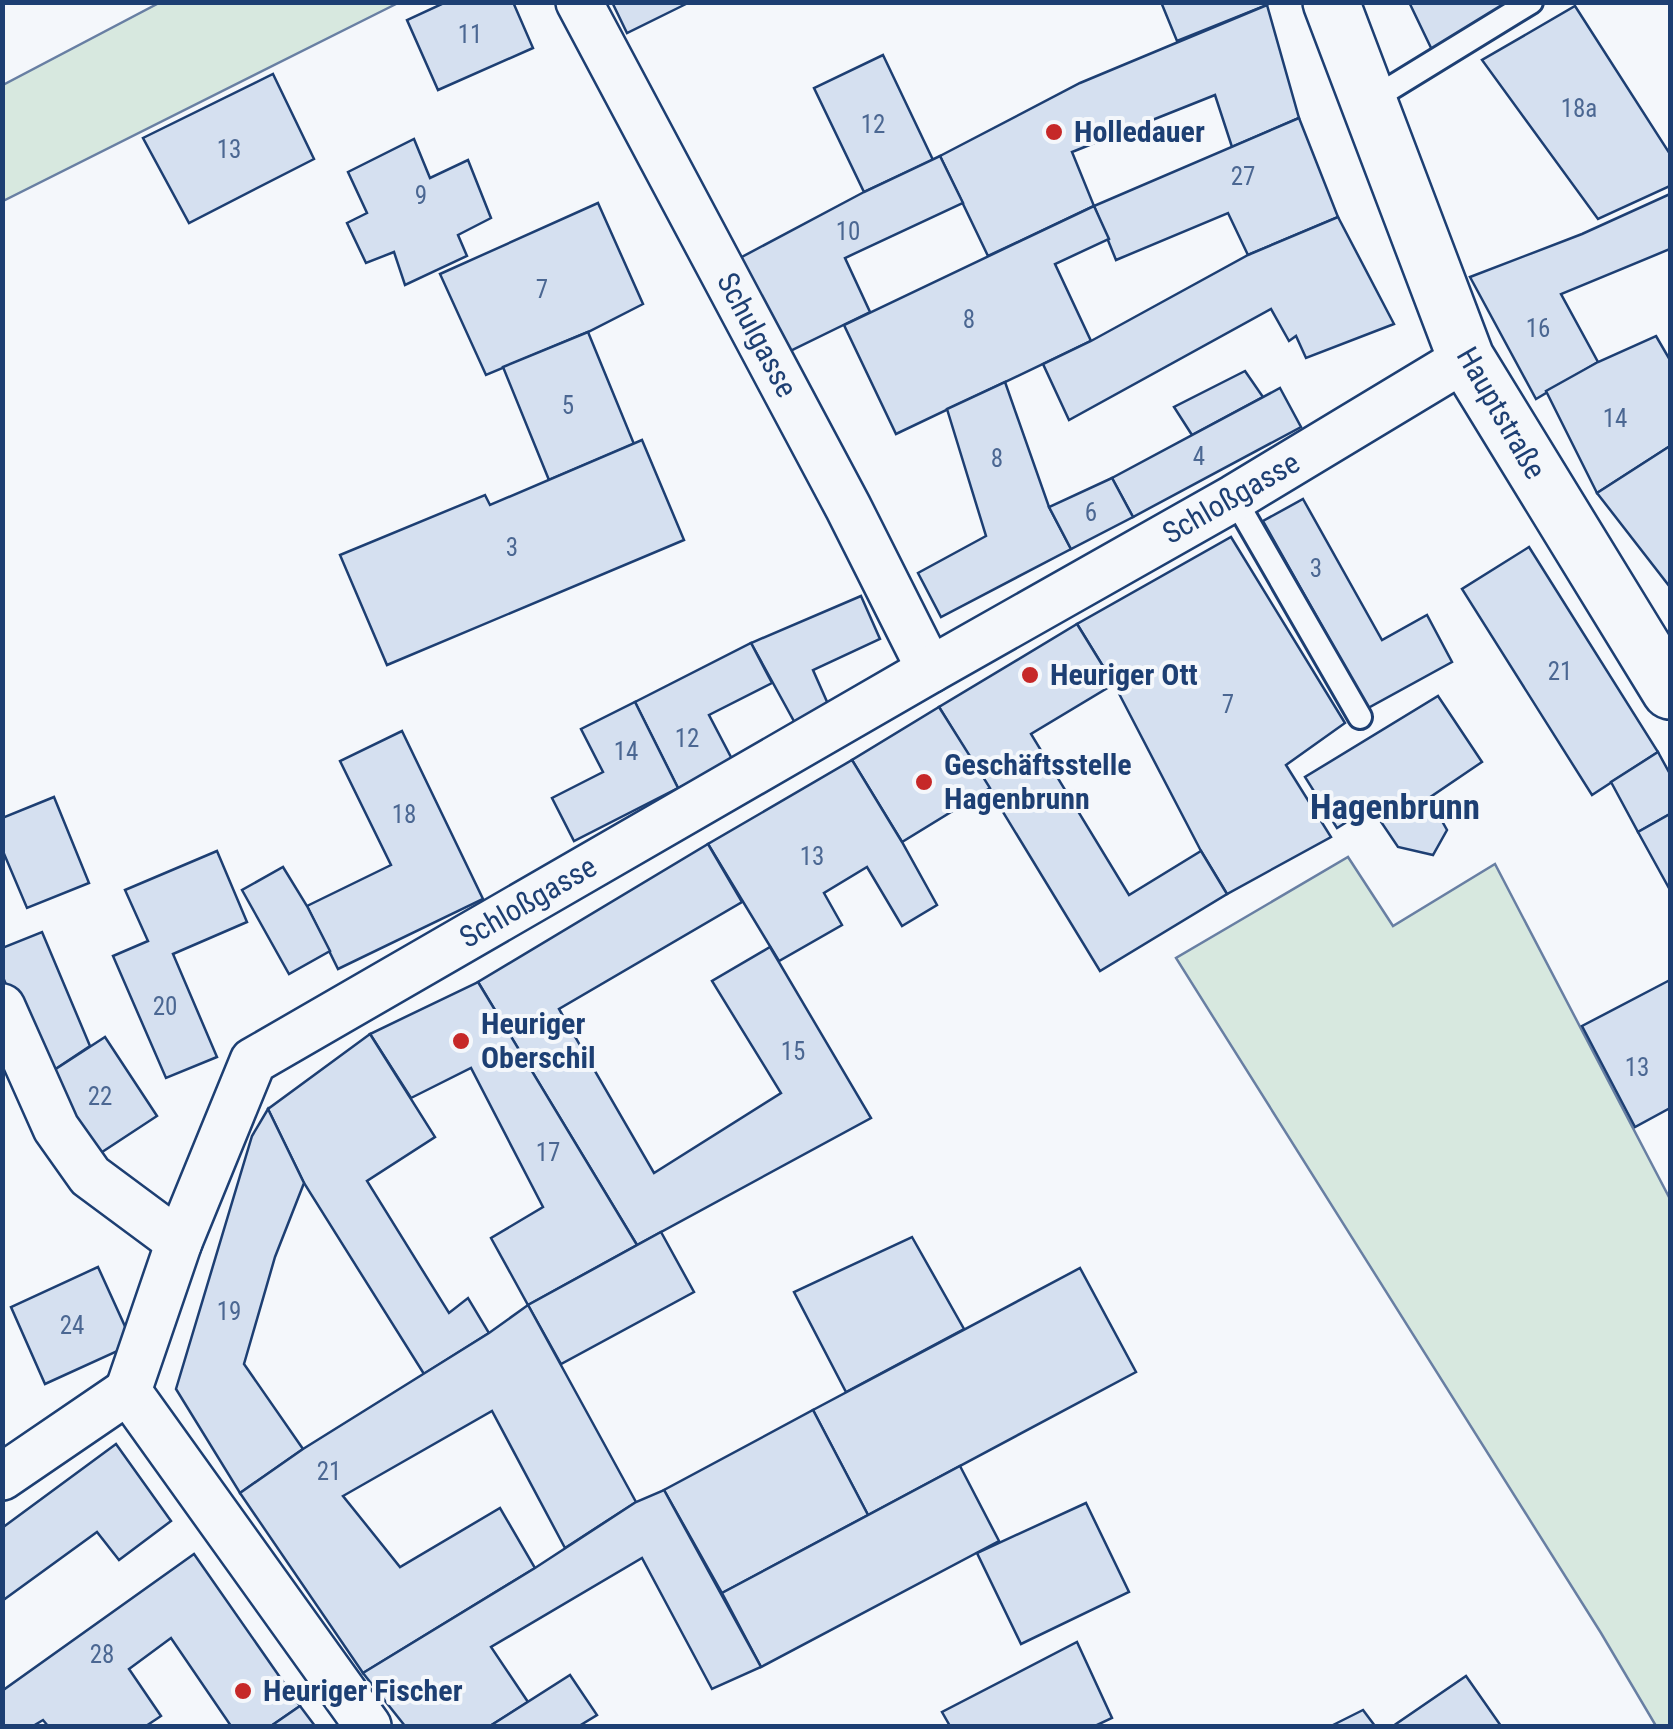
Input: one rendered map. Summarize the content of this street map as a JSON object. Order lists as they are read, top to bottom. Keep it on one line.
{"streets":{"main road":["Hauptstraße"],"street":["Schulgasse","Schloßgasse"]},"crossings":[["Schulgasse","Schloßgasse"],["Hauptstraße","Schloßgasse"]],"districts":["Hagenbrunn"],"places":["Holledauer","Heuriger Ott","Geschäftsstelle Hagenbrunn","Heuriger Oberschil","Heuriger Fischer"],"house_numbers":["11","18a","12","13","27","9","10","7","8","16","5","14","4","8","6","3","3","21","7","12","14","18","13","20","15","13","22","17","19","24","21","28"]}
